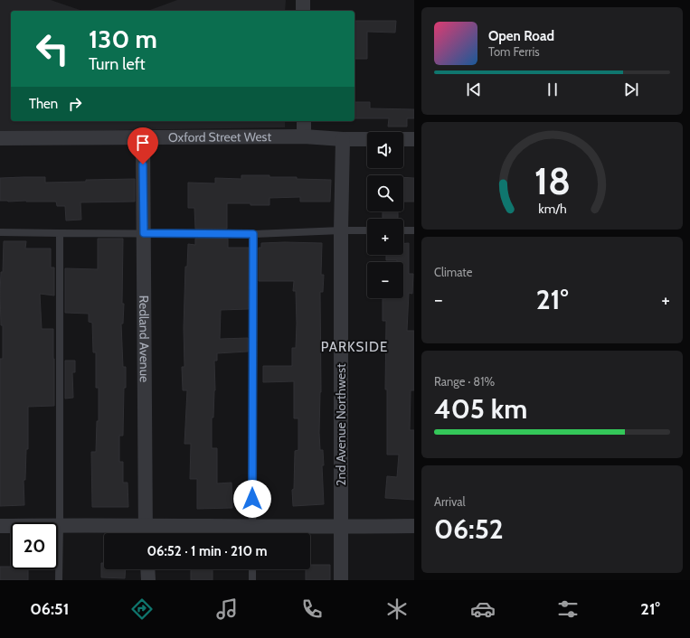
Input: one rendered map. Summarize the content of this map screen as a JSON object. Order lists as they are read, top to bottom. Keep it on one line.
{"streets":{"street":["Oxford Street West","Redland Avenue","2nd Avenue Northwest"]},"crossings":[["Oxford Street West","Redland Avenue"],["Oxford Street West","2nd Avenue Northwest"]],"districts":["PARKSIDE"],"page":{"turn":["130 m","Turn left"],"song":["Open Road","Tom Ferris"],"then":"Then","map_buttons":["+","−"],"tile":["Climate",["Range · 81%","405 km"],["Arrival","06:52"]],"heat":["−","21°","+"],"limit":"20","trip":"06:52 · 1 min · 210 m","tabs":["06:51","21°"],"gauge":["18","km/h"]}}
